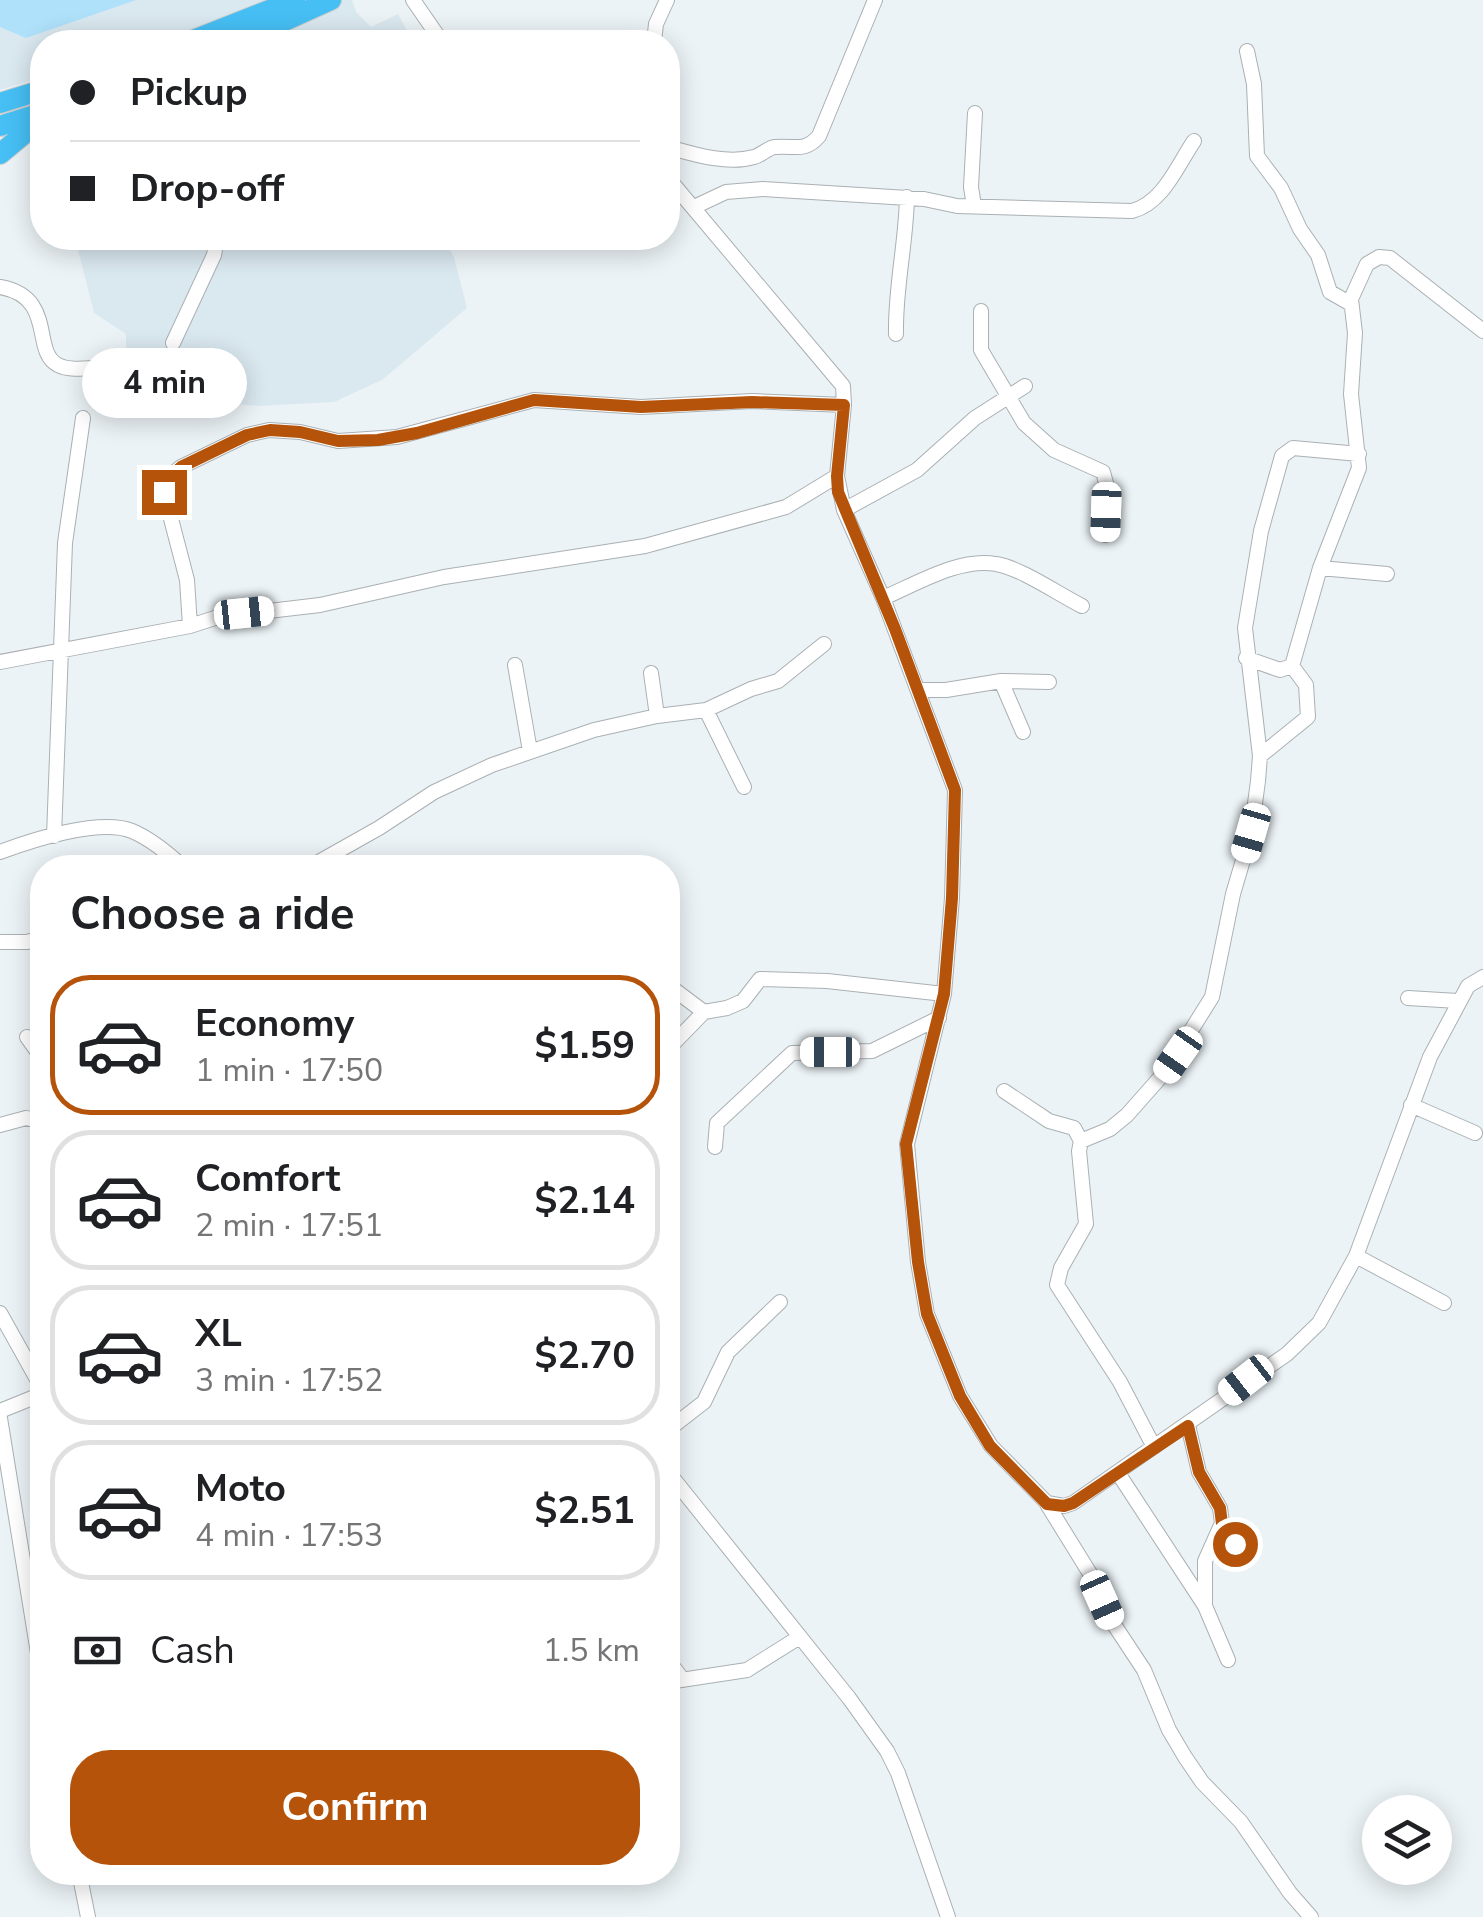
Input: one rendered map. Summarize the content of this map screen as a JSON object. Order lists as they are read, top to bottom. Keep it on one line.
{"page":{"banner":["Pickup","Drop-off"],"bubble":"4 min","heading":"Choose a ride","list":[{"name":"Economy","note":"1 min · 17:50","value":"$1.59"},{"name":"Comfort","note":"2 min · 17:51","value":"$2.14"},{"name":"XL","note":"3 min · 17:52","value":"$2.70"},{"name":"Moto","note":"4 min · 17:53","value":"$2.51"}],"pay":["Cash","1.5 km"],"buttons":"Confirm"}}
